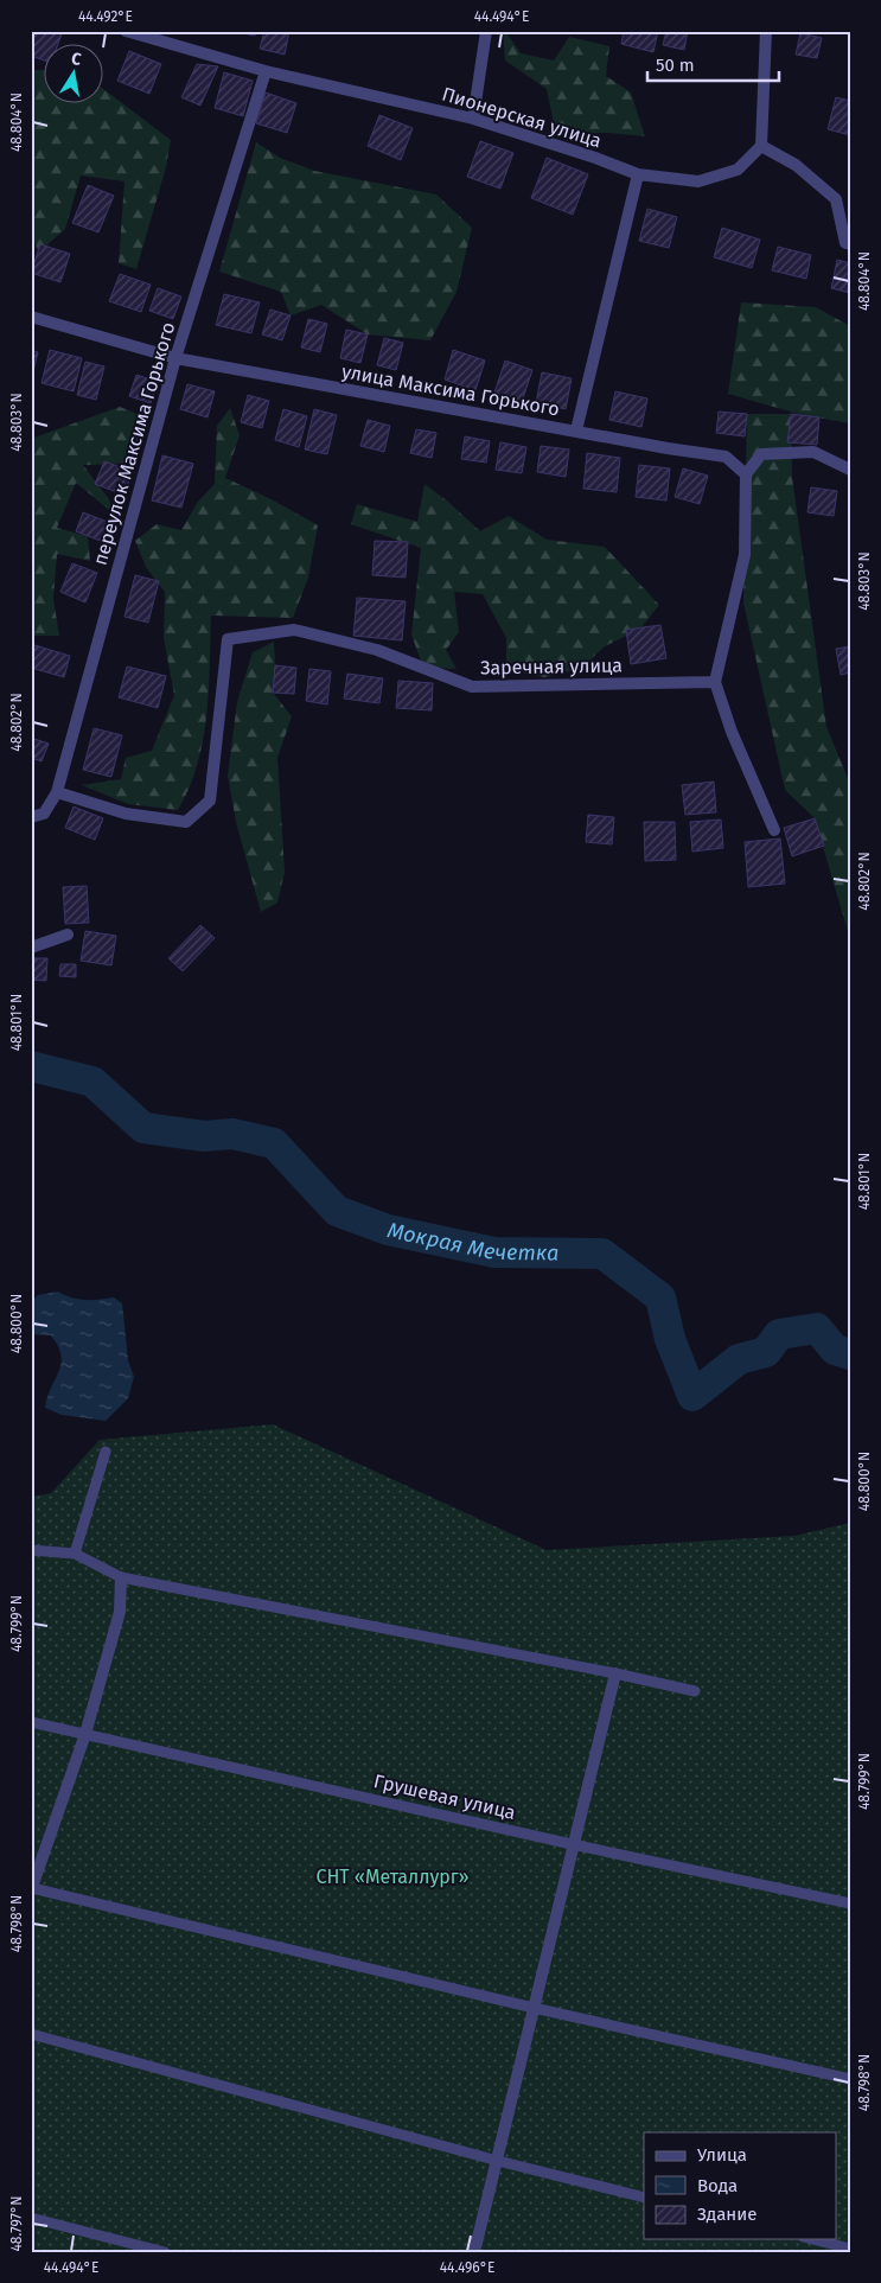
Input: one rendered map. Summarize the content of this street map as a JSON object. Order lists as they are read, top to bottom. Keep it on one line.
{"streets":{"street":["Пионерская улица","улица Максима Горького","переулок Максима Горького","Заречная улица"],"lane":["Грушевая улица"]},"crossings":[["Пионерская улица","переулок Максима Горького"],["улица Максима Горького","переулок Максима Горького"],["переулок Максима Горького","Заречная улица"]],"water":["Мокрая Мечетка"],"parks":["СНТ «Металлург»"],"legend":["Улица","Вода","Здание"],"scale_bar":"50 m","north":"top","coordinates":["44.492°E","44.494°E","48.804°N","48.803°N","48.802°N","48.801°N","48.800°N","48.799°N","48.798°N","48.797°N","44.496°E"]}
